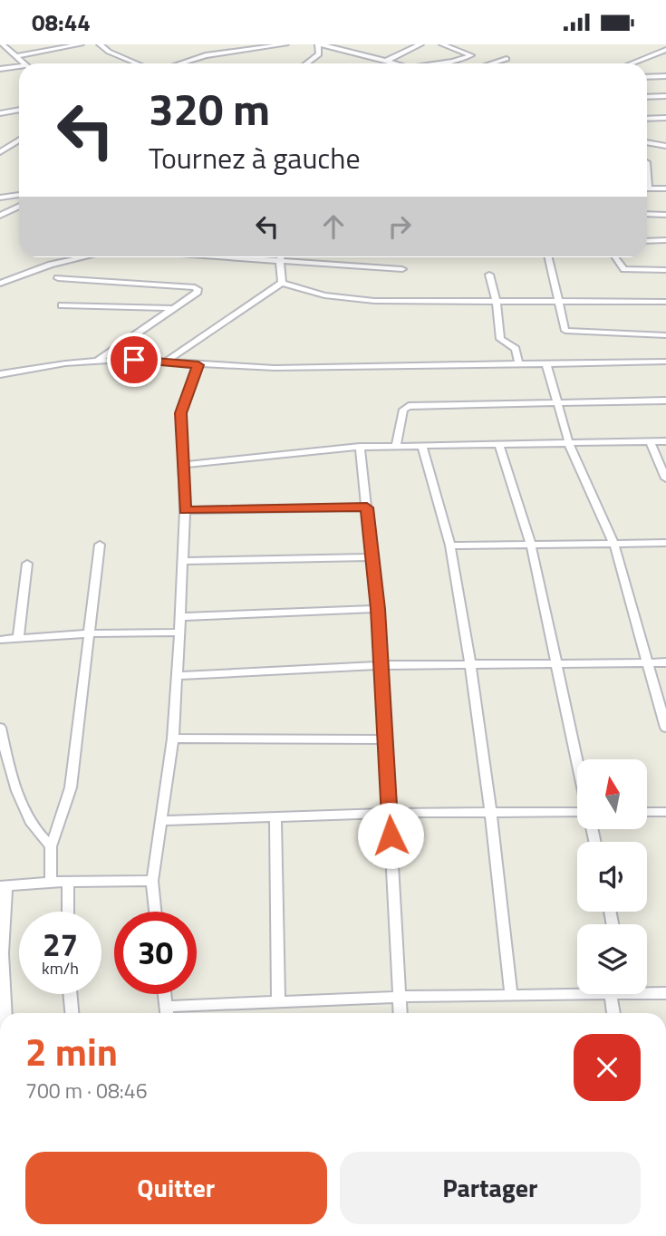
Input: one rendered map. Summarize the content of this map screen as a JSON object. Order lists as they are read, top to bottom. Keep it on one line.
{"north":"top","page":{"status":"08:44","turn":["320 m","Tournez à gauche"],"speed":"27 km/h","limit":"30","heading":["2 min","700 m · 08:46"],"buttons":["Quitter","Partager"]}}
